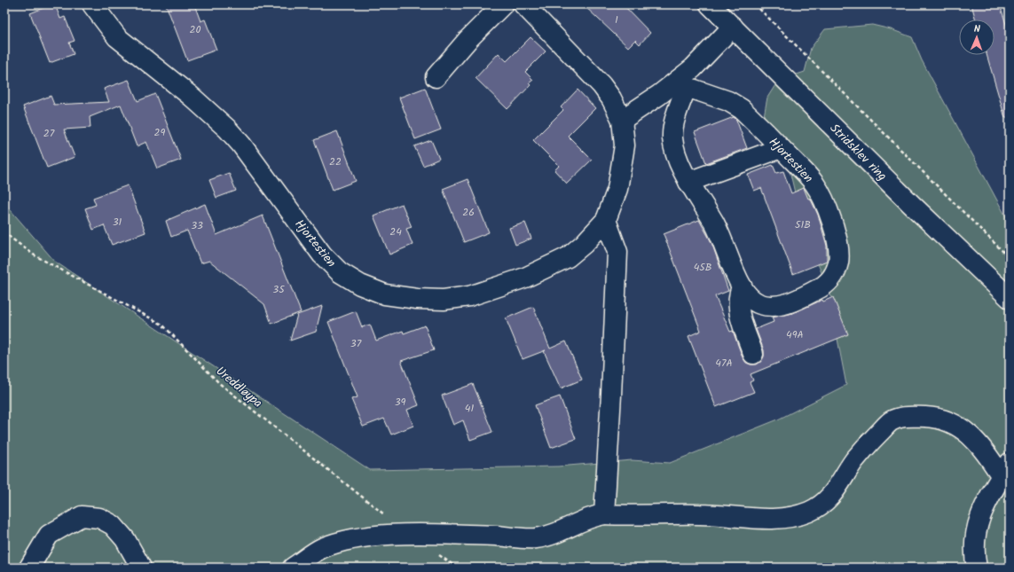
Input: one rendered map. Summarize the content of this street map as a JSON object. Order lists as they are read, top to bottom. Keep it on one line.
{"streets":{"street":["Stridsklev ring","Hjortestien"],"path":["Ureddløypa"]},"house_numbers":["1","20","29","27","22","26","31","51B","33","24","45B","35","49A","37","47A","39","41"],"north":"top"}
